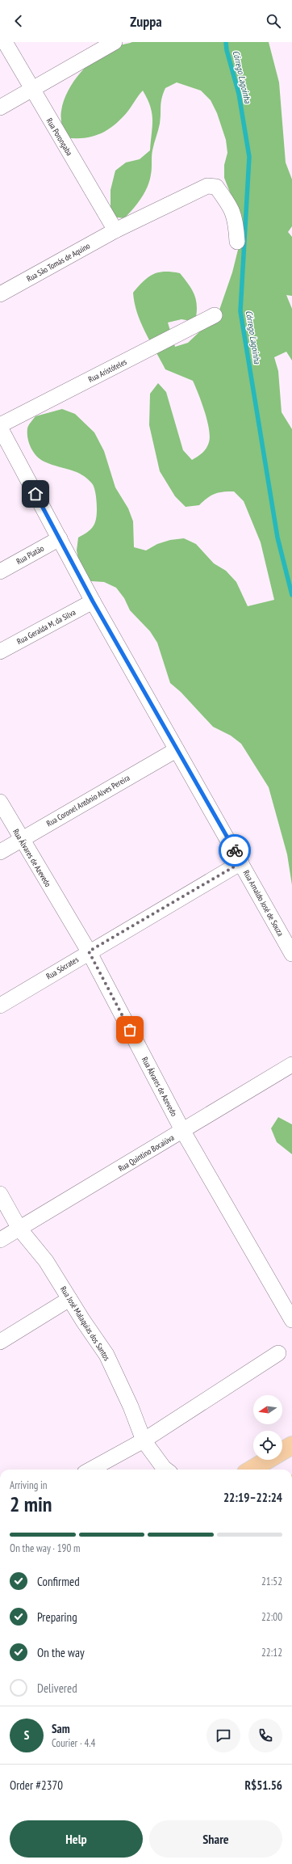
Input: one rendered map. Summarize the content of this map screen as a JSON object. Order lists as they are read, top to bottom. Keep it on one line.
{"streets":{"street":["Rua Porongaba","Rua São Tomás de Aquino","Rua Aristóteles","Rua Platão","Rua Geralda M. da Silva","Rua Coronel Antônio Alves Pereira","Rua Álvares de Azevedo","Rua Arnaldo José de Souza","Rua Sócrates","Rua Quintino Bocaiúva","Rua José Malaquias dos Santos"]},"crossings":[["Rua Porongaba","Rua São Tomás de Aquino"],["Rua Aristóteles","Rua Arnaldo José de Souza"],["Rua Platão","Rua Arnaldo José de Souza"],["Rua Geralda M. da Silva","Rua Arnaldo José de Souza"],["Rua Coronel Antônio Alves Pereira","Rua Álvares de Azevedo"],["Rua Coronel Antônio Alves Pereira","Rua Arnaldo José de Souza"],["Rua Álvares de Azevedo","Rua Sócrates"],["Rua Álvares de Azevedo","Rua Quintino Bocaiúva"],["Rua Arnaldo José de Souza","Rua Sócrates"],["Rua Quintino Bocaiúva","Rua José Malaquias dos Santos"]],"water":["Córrego Lagoinha"],"north":"left","page":{"header":"Zuppa","heading":["2 min","Arriving in","22:19–22:24"],"panel":["Sam","Courier · 4.4","Order #2370","R$51.56"],"bar":"On the way · 190 m","list":[["Confirmed","21:52"],["Preparing","22:00"],["On the way","22:12"],"Delivered"],"round":"S","buttons":["Help","Share"]}}
